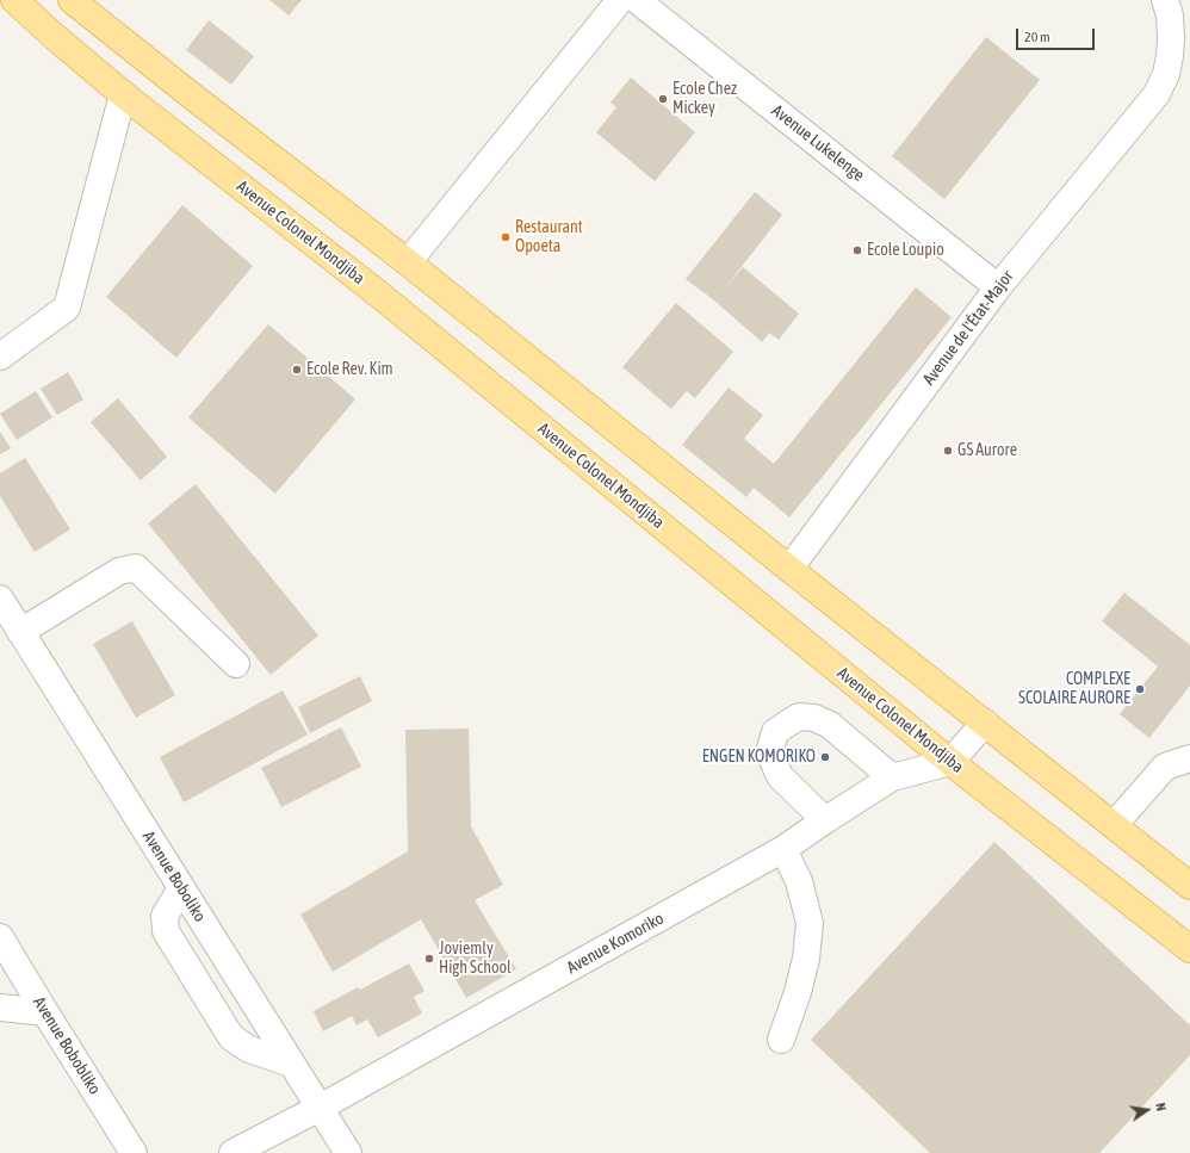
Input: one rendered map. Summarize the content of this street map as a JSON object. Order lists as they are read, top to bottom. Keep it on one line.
{"streets":{"main road":["Avenue Colonel Mondjiba"],"street":["Avenue Lukelenge","Avenue de l'État-Major","Avenue Boboliko","Avenue Komoriko","Avenue Bobobliko"]},"crossings":[["Avenue Lukelenge","Avenue de l'État-Major"],["Avenue Colonel Mondjiba","Avenue Komoriko"],["Avenue Boboliko","Avenue Komoriko"]],"places":["Ecole Chez Mickey","Restaurant Opoeta","Ecole Loupio","Ecole Rev. Kim","GS Aurore","COMPLEXE SCOLAIRE AURORE","ENGEN KOMORIKO","Joviemly High School"],"scale_bar":"20 m","north":"right"}
